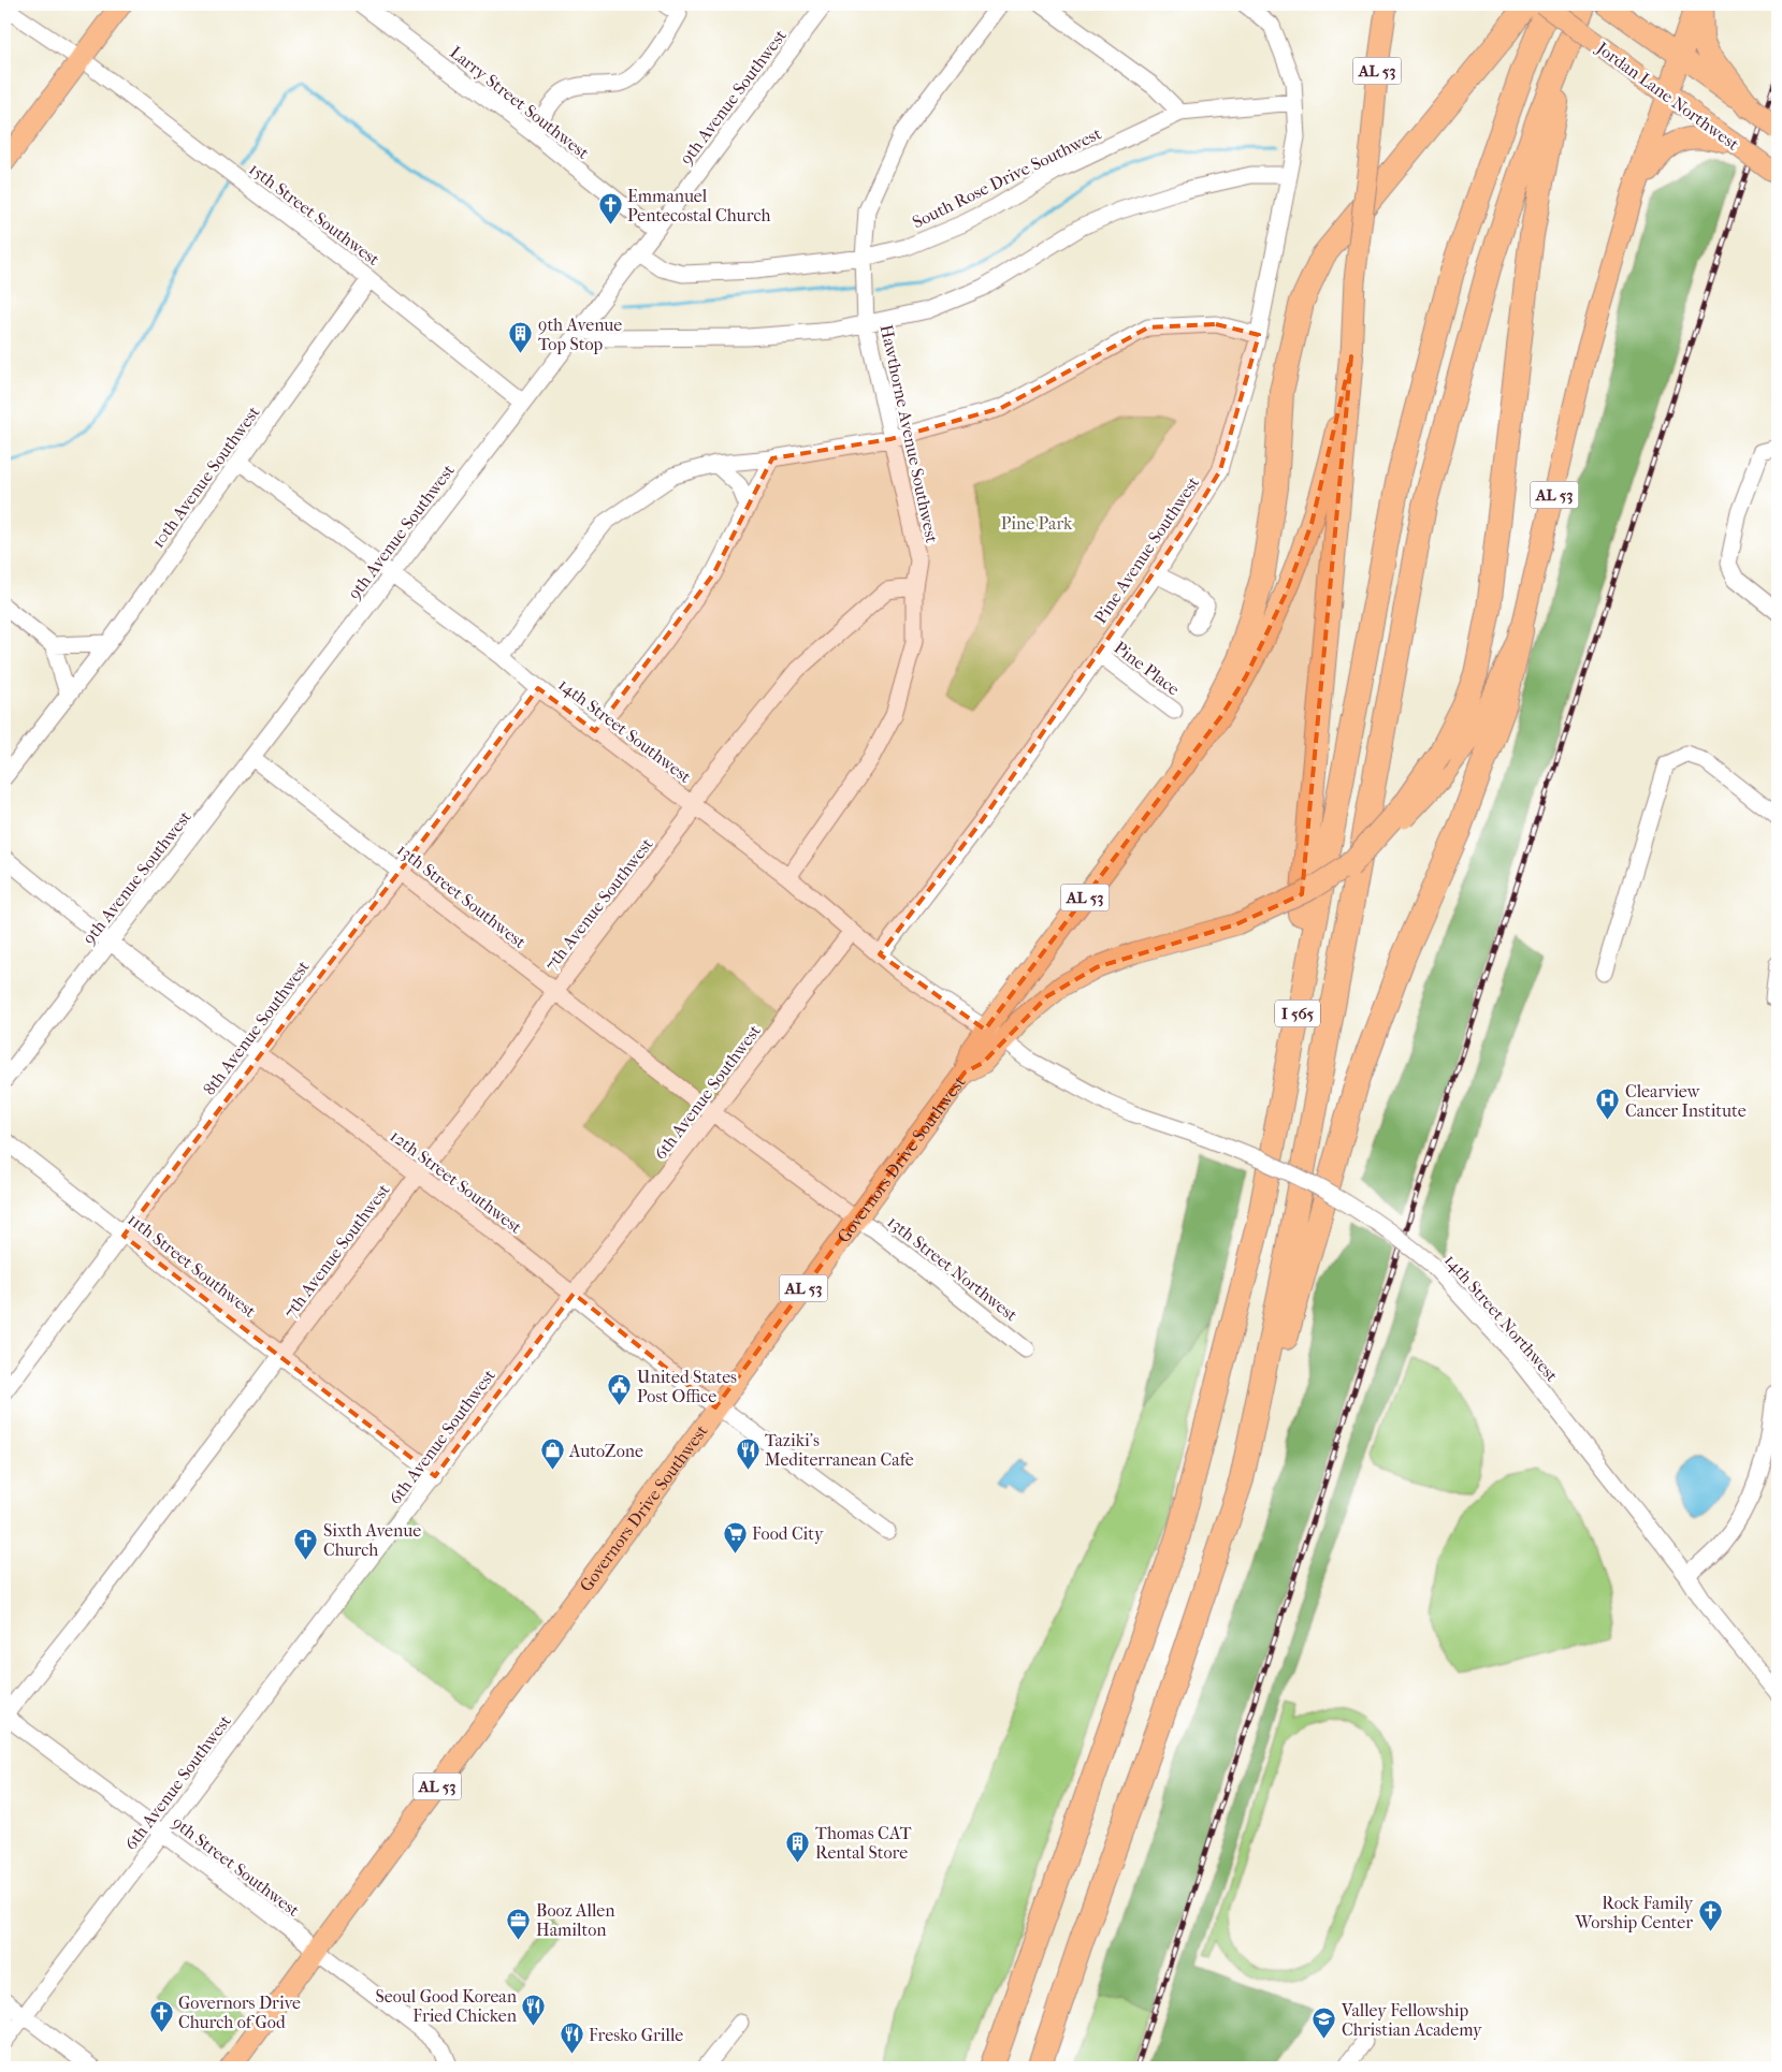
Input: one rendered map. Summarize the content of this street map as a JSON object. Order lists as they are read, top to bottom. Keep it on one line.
{"streets":{"highway":["I 565"],"main road":["AL 53","Jordan Lane Northwest","Governors Drive Southwest"],"street":["9th Avenue Southwest","Larry Street Southwest","South Rose Drive Southwest","15th Street Southwest","Hawthorne Avenue Southwest","10th Avenue Southwest","Pine Avenue Southwest","Pine Place","14th Street Southwest","13th Street Southwest","7th Avenue Southwest","8th Avenue Southwest","6th Avenue Southwest","12th Street Southwest","11th Street Southwest","13th Street Northwest","14th Street Northwest","9th Street Southwest"]},"crossings":[["AL 53","Jordan Lane Northwest"],["AL 53","Governors Drive Southwest"],["AL 53","14th Street Northwest"],["Jordan Lane Northwest","I 565"],["9th Avenue Southwest","Larry Street Southwest"],["9th Avenue Southwest","South Rose Drive Southwest"],["9th Avenue Southwest","15th Street Southwest"],["9th Avenue Southwest","14th Street Southwest"],["9th Avenue Southwest","13th Street Southwest"],["9th Avenue Southwest","12th Street Southwest"],["South Rose Drive Southwest","Hawthorne Avenue Southwest"],["South Rose Drive Southwest","Pine Avenue Southwest"],["15th Street Southwest","10th Avenue Southwest"],["Hawthorne Avenue Southwest","14th Street Southwest"],["Hawthorne Avenue Southwest","7th Avenue Southwest"],["10th Avenue Southwest","14th Street Southwest"],["Pine Avenue Southwest","Pine Place"],["Pine Avenue Southwest","14th Street Southwest"],["14th Street Southwest","7th Avenue Southwest"],["14th Street Southwest","8th Avenue Southwest"],["14th Street Southwest","6th Avenue Southwest"],["14th Street Southwest","Governors Drive Southwest"],["14th Street Southwest","14th Street Northwest"],["13th Street Southwest","7th Avenue Southwest"],["13th Street Southwest","8th Avenue Southwest"],["13th Street Southwest","6th Avenue Southwest"],["13th Street Southwest","Governors Drive Southwest"],["13th Street Southwest","13th Street Northwest"],["7th Avenue Southwest","12th Street Southwest"],["7th Avenue Southwest","11th Street Southwest"],["7th Avenue Southwest","9th Street Southwest"],["8th Avenue Southwest","12th Street Southwest"],["8th Avenue Southwest","11th Street Southwest"],["6th Avenue Southwest","12th Street Southwest"],["6th Avenue Southwest","11th Street Southwest"],["6th Avenue Southwest","9th Street Southwest"],["Governors Drive Southwest","12th Street Southwest"],["Governors Drive Southwest","13th Street Northwest"],["Governors Drive Southwest","14th Street Northwest"],["Governors Drive Southwest","9th Street Southwest"]],"parks":["Pine Park"],"places":{"church":["Emmanuel Pentecostal Church","Sixth Avenue Church","Rock Family Worship Center","Governors Drive Church of God"],"building":["9th Avenue Top Stop","Thomas CAT Rental Store"],"hospital":["Clearview Cancer Institute"],"public building":["United States Post Office"],"restaurant":["Taziki's Mediterranean Cafe","Seoul Good Korean Fried Chicken","Fresko Grille"],"shop":["AutoZone"],"supermarket":["Food City"],"office":["Booz Allen Hamilton"],"school or university":["Valley Fellowship Christian Academy"]}}
